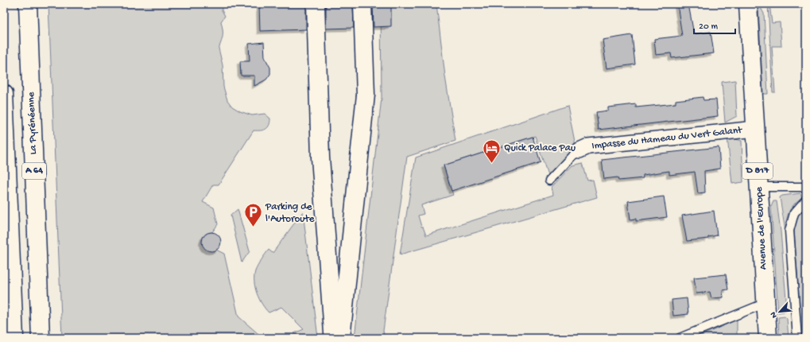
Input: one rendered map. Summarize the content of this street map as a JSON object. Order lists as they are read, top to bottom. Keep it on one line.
{"streets":{"main road":["La Pyrénéenne","A 64","D 817","Avenue de l'Europe"],"street":["Impasse du Hameau du Vert Galant"]},"crossings":[["Impasse du Hameau du Vert Galant","Avenue de l'Europe"]],"places":{"hotel":["Quick Palace Pau"],"parking":["Parking de l'Autoroute"]},"scale_bar":"20 m","north":"bottom left"}
